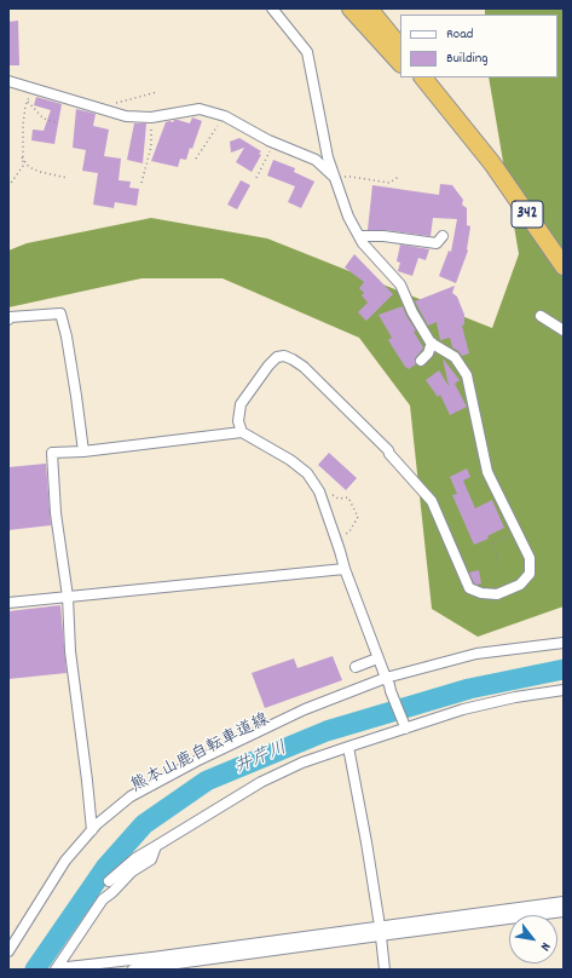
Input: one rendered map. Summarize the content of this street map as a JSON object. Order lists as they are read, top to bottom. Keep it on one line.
{"streets":{"highway":["342"]},"water":["井芹川"],"legend":["Road","Building"],"north":"bottom right"}
